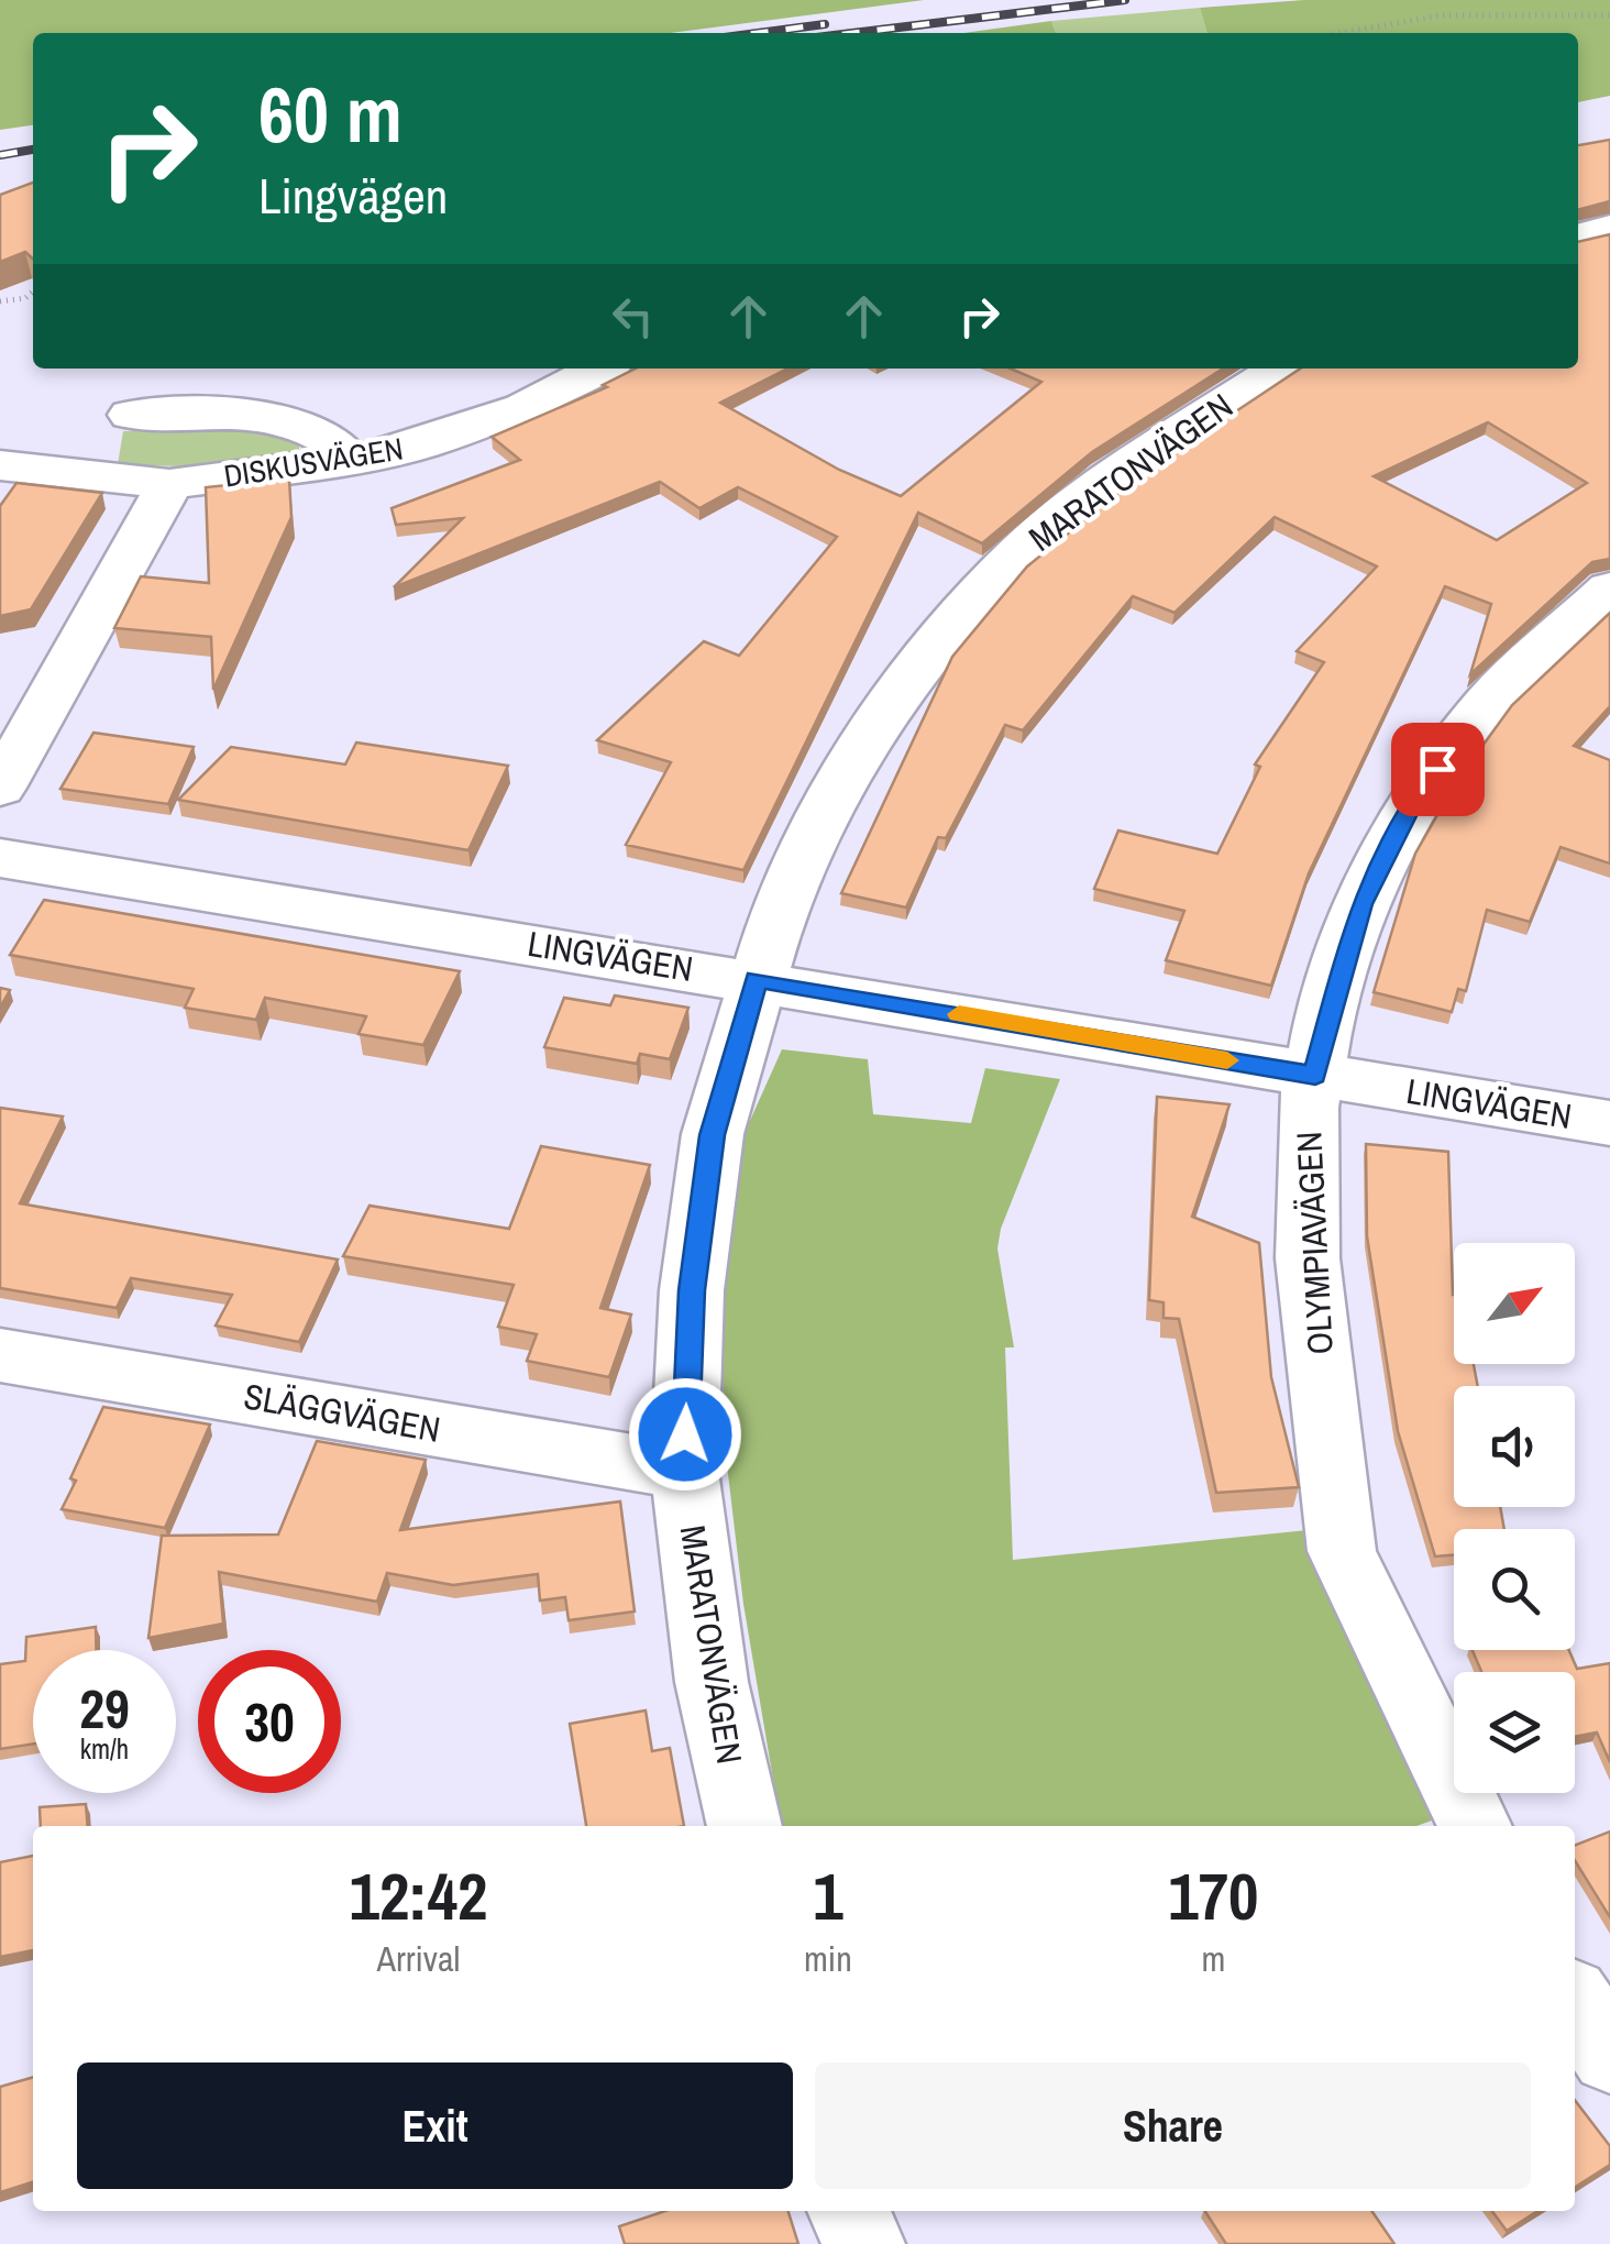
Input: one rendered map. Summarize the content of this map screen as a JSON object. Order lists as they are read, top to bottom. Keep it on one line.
{"streets":{"street":["DISKUSVÄGEN","MARATONVÄGEN","LINGVÄGEN","OLYMPIAVÄGEN","SLÄGGVÄGEN"]},"crossings":[["MARATONVÄGEN","LINGVÄGEN"],["MARATONVÄGEN","SLÄGGVÄGEN"],["LINGVÄGEN","OLYMPIAVÄGEN"]],"north":"top right","page":{"turn":["60 m","Lingvägen"],"speed":"29 km/h","limit":"30","eta":["12:42","Arrival","1","min","170","m"],"buttons":["Exit","Share"]}}
